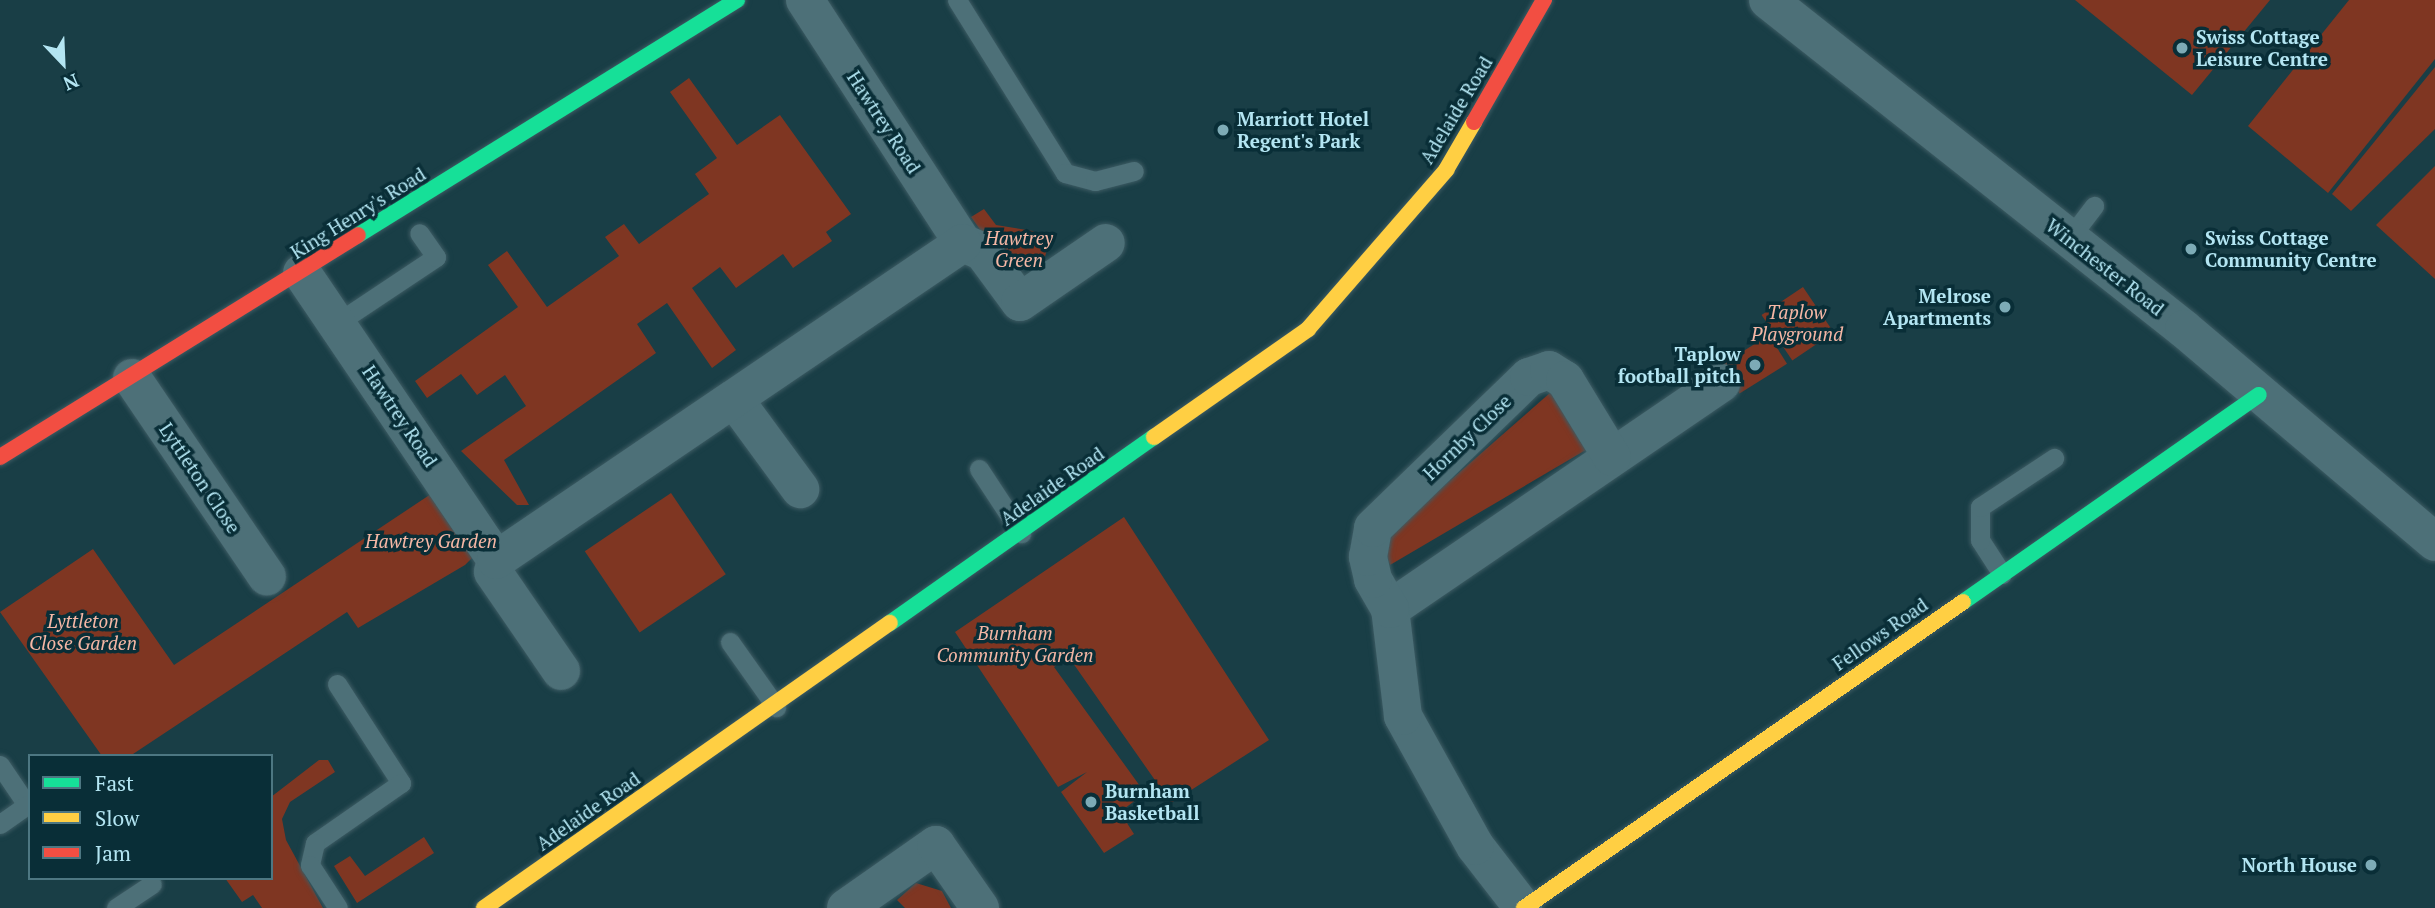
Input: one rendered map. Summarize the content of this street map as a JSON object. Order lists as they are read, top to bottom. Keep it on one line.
{"streets":{"street":["Adelaide Road","Hawtrey Road","King Henry's Road","Winchester Road","Hornby Close","Lyttleton Close","Fellows Road"]},"crossings":[["Hawtrey Road","King Henry's Road"],["King Henry's Road","Lyttleton Close"],["Winchester Road","Fellows Road"],["Hornby Close","Fellows Road"]],"parks":["Hawtrey Green","Taplow Playground","Hawtrey Garden","Lyttleton Close Garden","Burnham Community Garden"],"places":["Swiss Cottage Leisure Centre","Marriott Hotel Regent's Park","Swiss Cottage Community Centre","Melrose Apartments","Taplow football pitch","Burnham Basketball","North House"],"legend":["Fast","Slow","Jam"],"north":"bottom right"}
